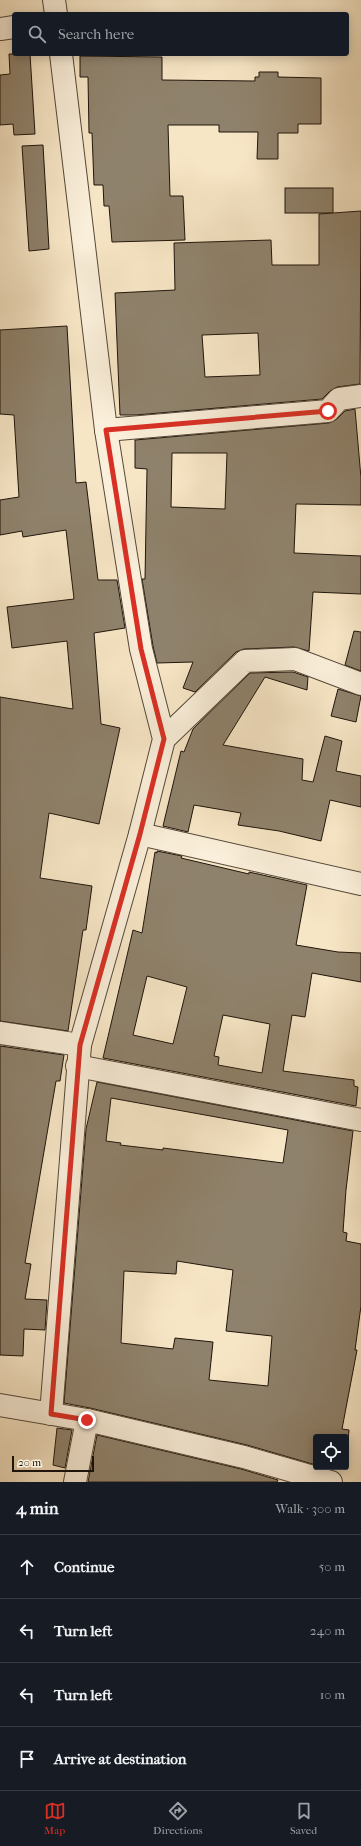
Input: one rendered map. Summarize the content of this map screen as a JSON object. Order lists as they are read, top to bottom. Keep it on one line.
{"scale_bar":"20 m","page":{"search":"Search here","scale":"20 m","heading":["4 min","Walk · 300 m"],"list":[["Continue","50 m"],["Turn left","240 m"],["Turn left","10 m"],"Arrive at destination"],"nav":["Map","Directions","Saved"]}}
